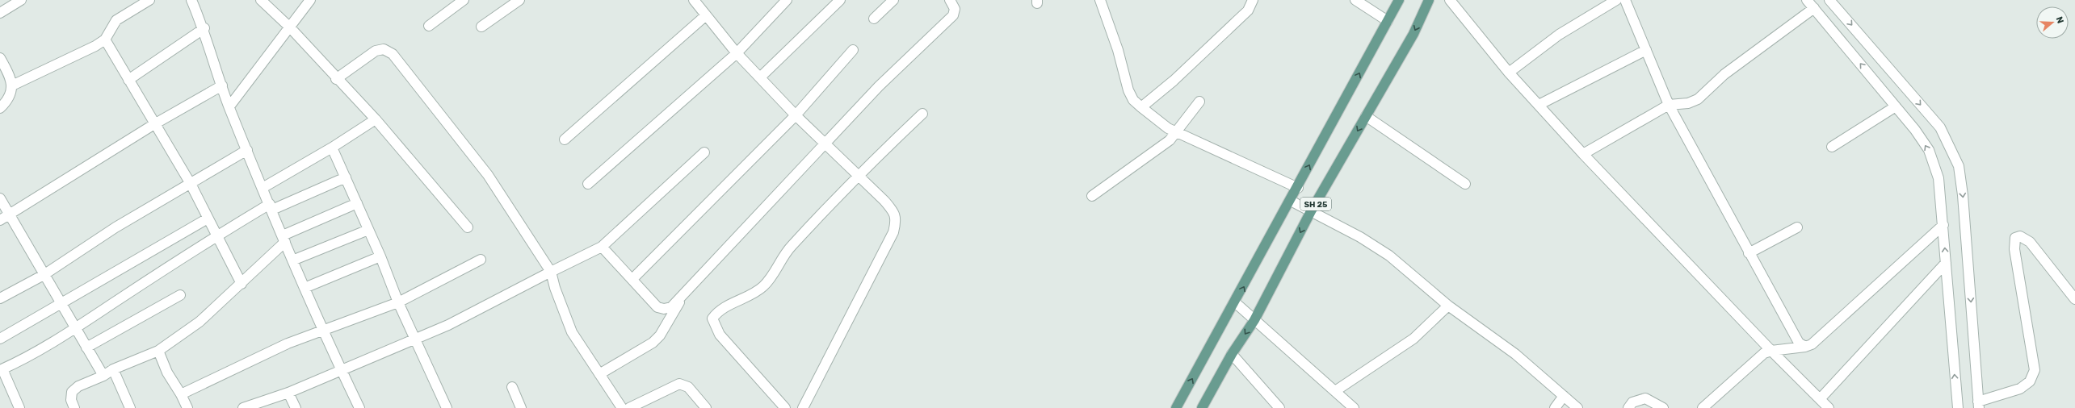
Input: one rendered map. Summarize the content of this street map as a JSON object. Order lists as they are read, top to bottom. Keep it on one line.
{"streets":{"main road":["SH 25"]},"north":"right"}
